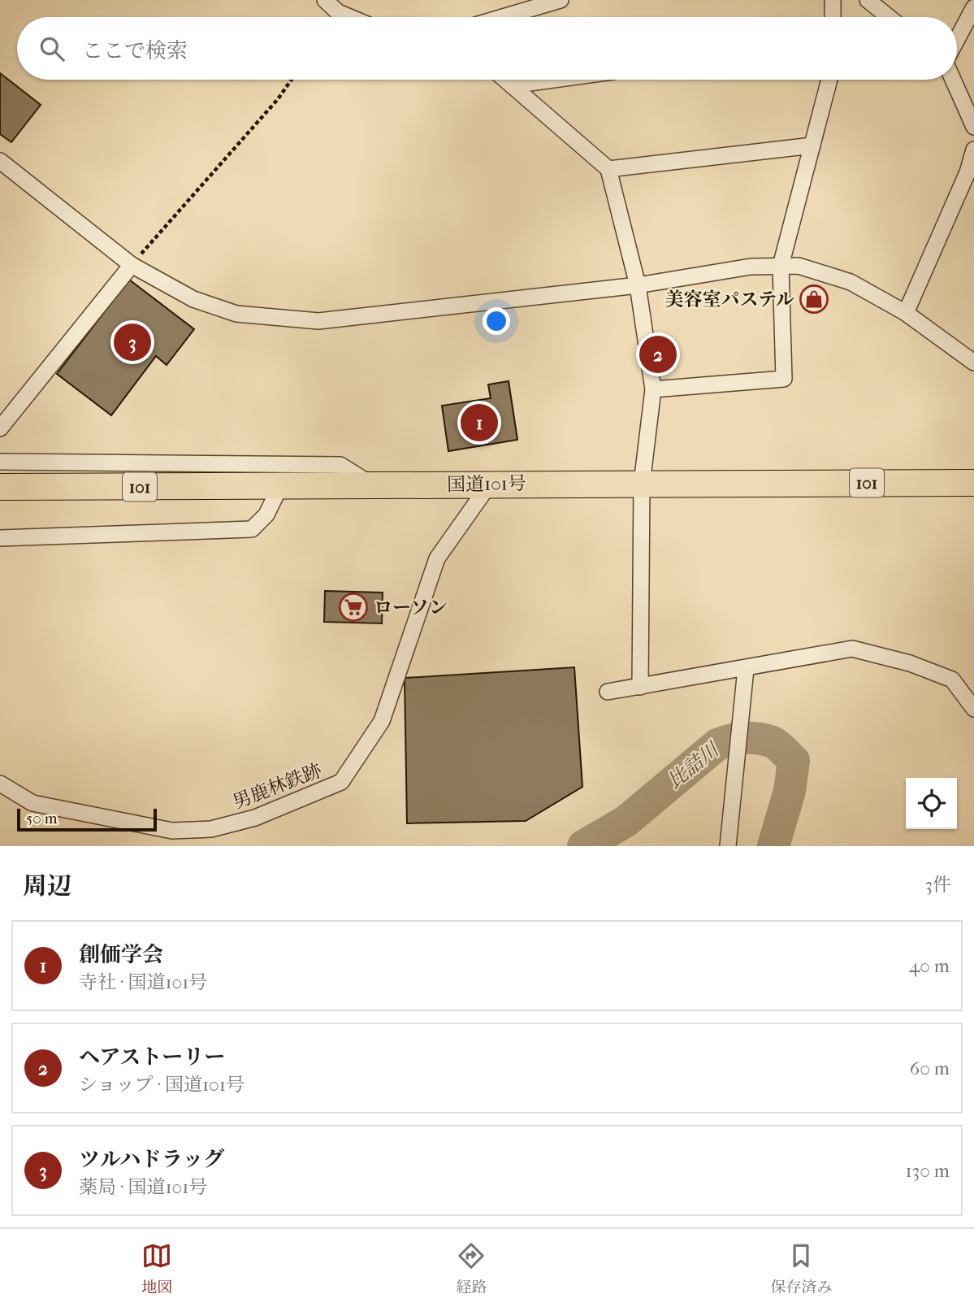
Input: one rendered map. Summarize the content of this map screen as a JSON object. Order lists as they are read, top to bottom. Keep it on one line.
{"streets":{"highway":["101","国道101号"],"street":["男鹿林鉄跡"]},"crossings":[["国道101号","男鹿林鉄跡"]],"water":["比詰川"],"places":{"shop":["美容室パステル"],"supermarket":["ローソン"]},"scale_bar":"50 m","page":{"search":"ここで検索","pins":["3","2","1"],"scale":"50 m","heading":["周辺","3件"],"list":[{"mark":"1","name":"創価学会","note":"寺社 · 国道101号","value":"40 m"},{"mark":"2","name":"ヘアストーリー","note":"ショップ · 国道101号","value":"60 m"},{"mark":"3","name":"ツルハドラッグ","note":"薬局 · 国道101号","value":"130 m"}],"nav":["地図","経路","保存済み"]}}
